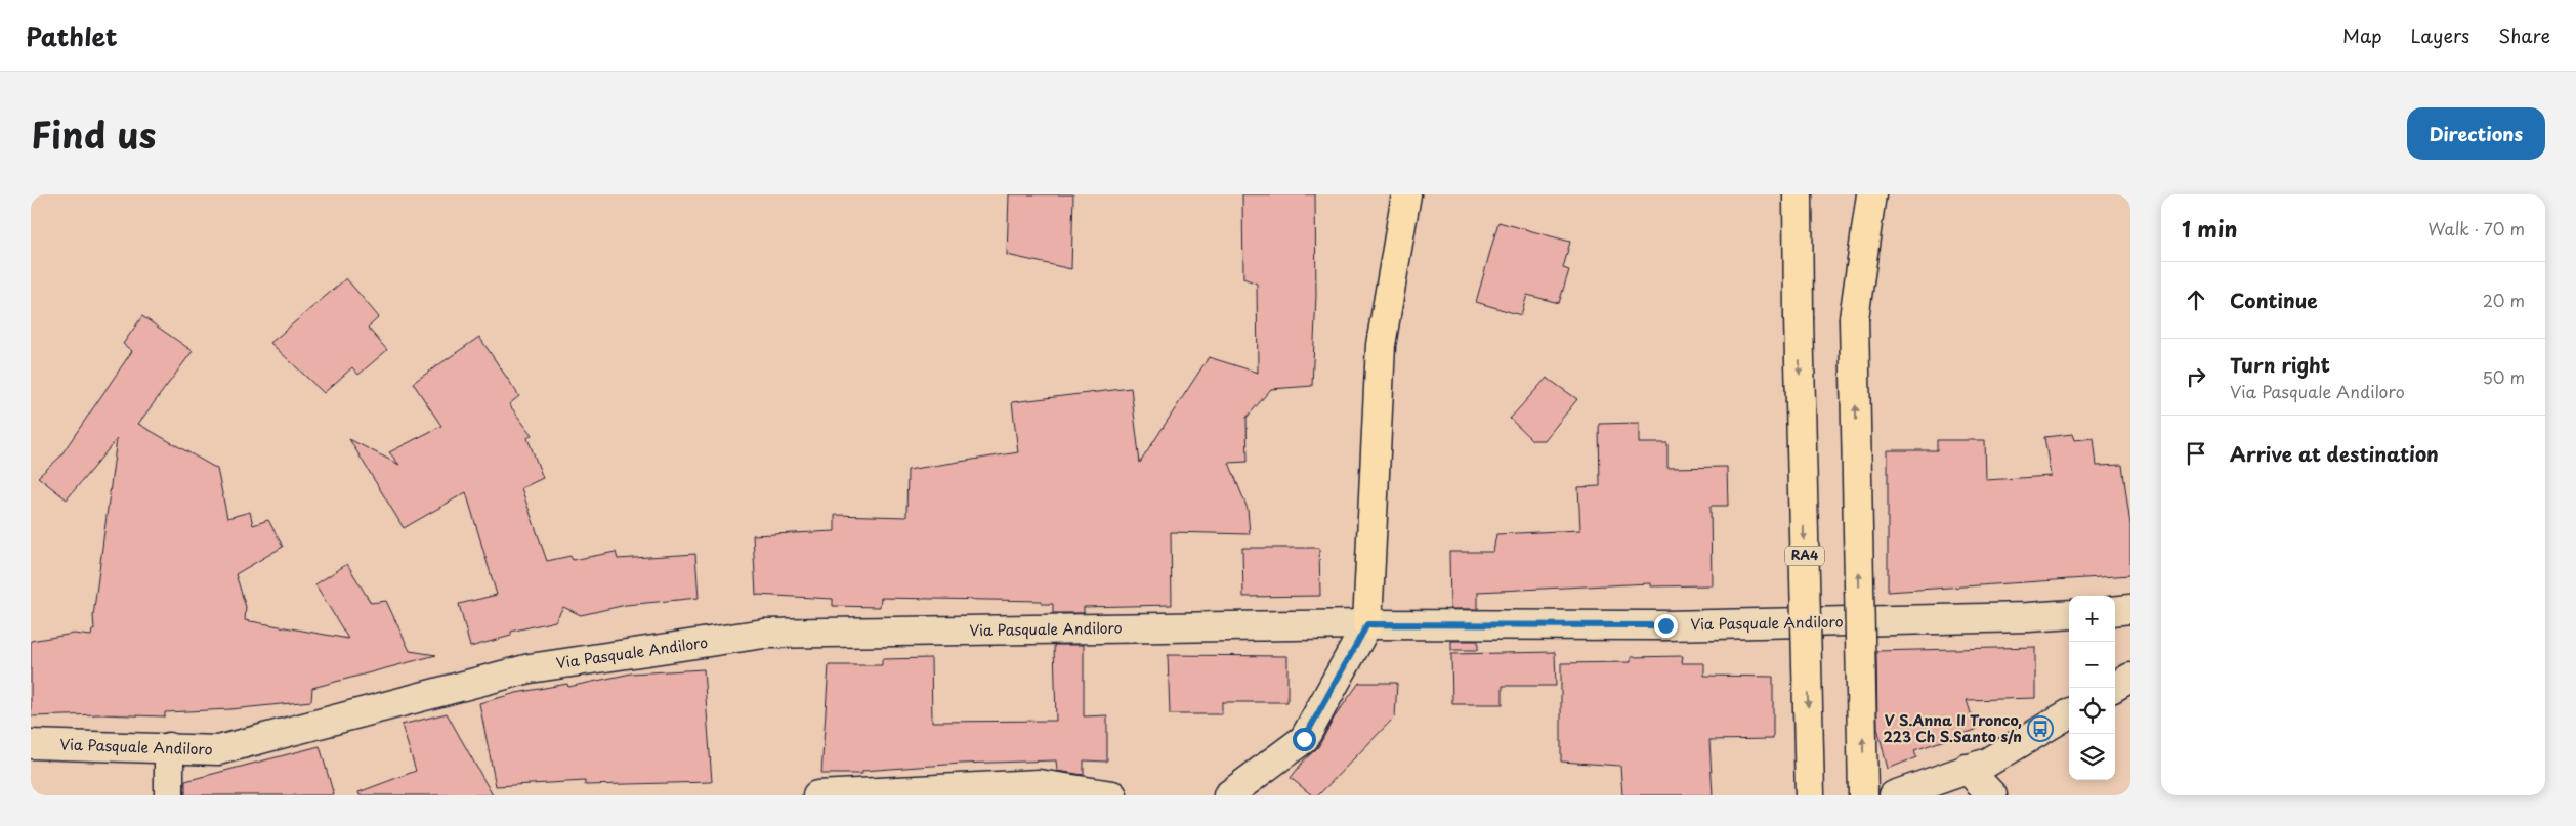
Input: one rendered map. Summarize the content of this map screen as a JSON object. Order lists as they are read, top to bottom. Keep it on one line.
{"streets":{"highway":["RA4"],"street":["Via Pasquale Andiloro"]},"places":{"bus stop":["V S.Anna II Tronco, 223 Ch S.Santo s/n"]},"page":{"header":"Pathlet","nav":["Map","Layers","Share"],"title":"Find us","buttons":"Directions","heading":["1 min","Walk · 70 m"],"list":[["Continue","20 m"],["Turn right","Via Pasquale Andiloro","50 m"],"Arrive at destination"],"map_buttons":["+","−"]}}
